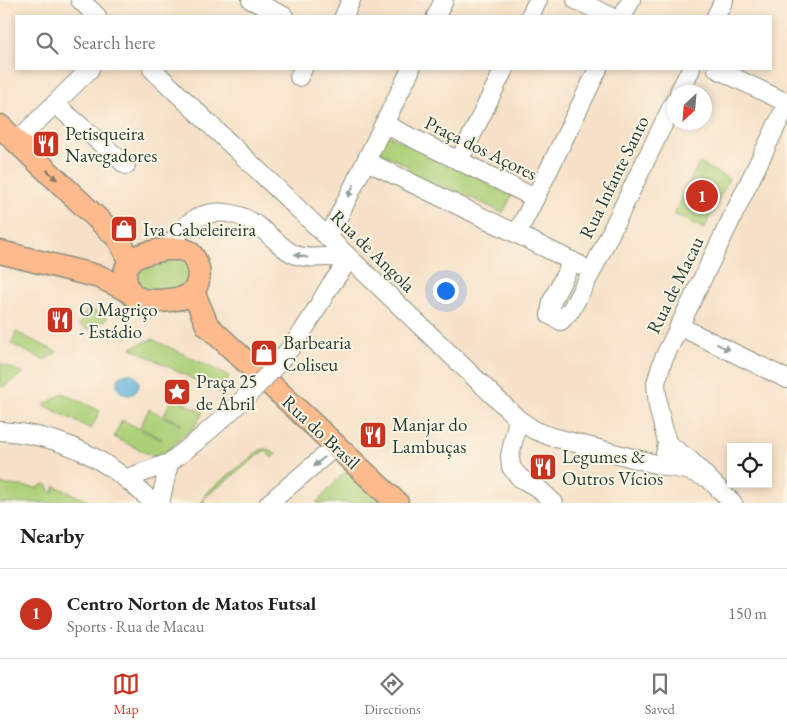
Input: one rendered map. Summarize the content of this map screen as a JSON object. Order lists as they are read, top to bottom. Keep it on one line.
{"streets":{"main road":["Rua do Brasil"],"street":["Praça dos Açores","Rua Infante Santo","Rua de Angola","Rua de Macau"]},"crossings":[["Rua de Angola","Rua de Macau"]],"places":{"restaurant":["Petisqueira Navegadores","O Magriço - Estádio","Manjar do Lambuças","Legumes & Outros Vícios"],"shop":["Iva Cabeleireira","Barbearia Coliseu"],"place":["Praça 25 de Abril"]},"north":"bottom left","page":{"search":"Search here","pins":"1","heading":"Nearby","list":[{"mark":"1","name":"Centro Norton de Matos Futsal","note":"Sports · Rua de Macau","value":"150 m"}],"nav":["Map","Directions","Saved"]}}
